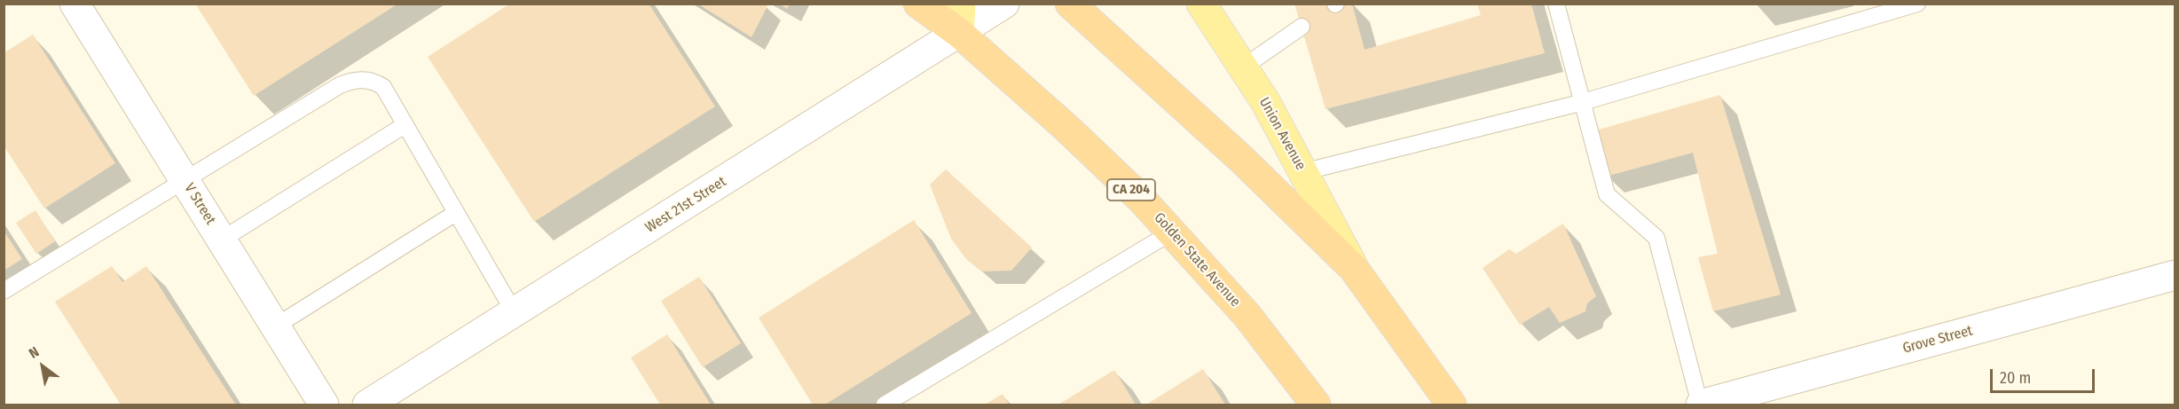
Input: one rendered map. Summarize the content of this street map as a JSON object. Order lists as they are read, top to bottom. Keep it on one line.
{"streets":{"highway":["CA 204","Golden State Avenue"],"main road":["Union Avenue"],"street":["V Street","West 21st Street","Grove Street"]},"crossings":[["West 21st Street","Golden State Avenue"]],"scale_bar":"20 m","north":"top left"}
